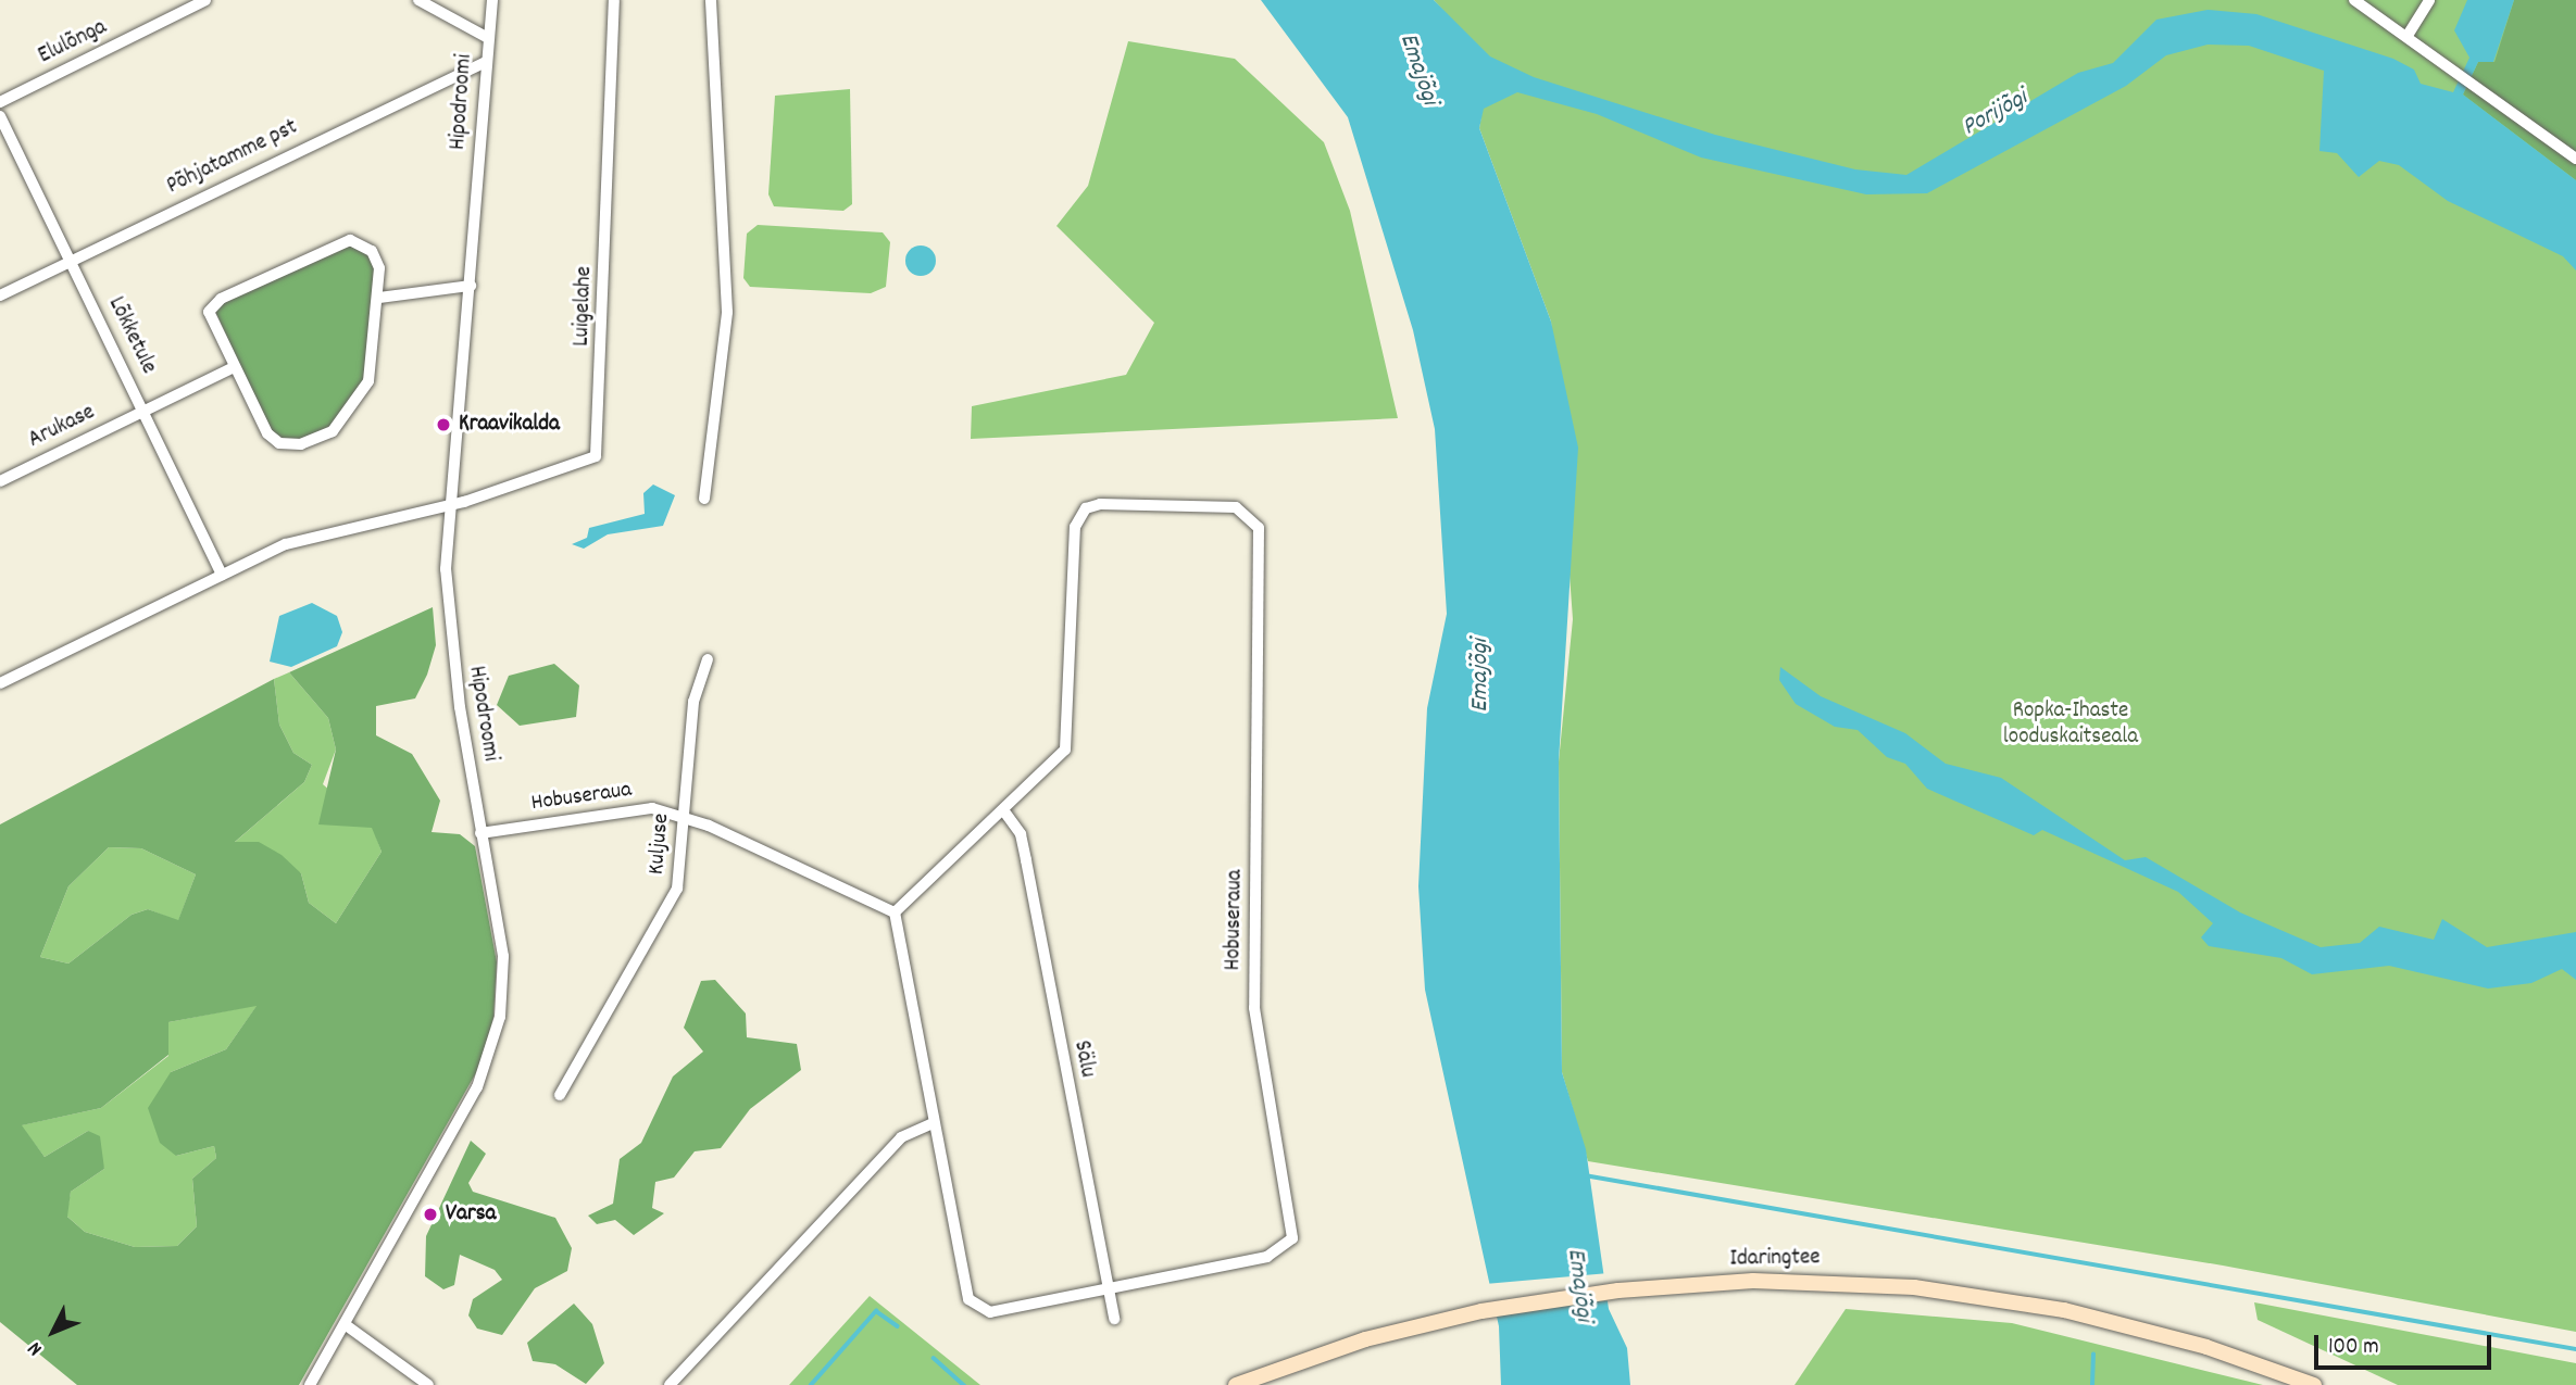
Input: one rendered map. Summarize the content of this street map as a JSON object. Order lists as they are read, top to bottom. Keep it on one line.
{"streets":{"main road":["Idaringtee"],"street":["Elulõnga","Hipodroomi","Põhjatamme pst","Luigelahe","Lõkketule","Arukase","Hobuseraua","Kuljuse","Sälu"]},"crossings":[["Hipodroomi","Põhjatamme pst"],["Hipodroomi","Luigelahe"],["Hipodroomi","Hobuseraua"],["Põhjatamme pst","Lõkketule"],["Lõkketule","Arukase"],["Hobuseraua","Kuljuse"],["Hobuseraua","Sälu"]],"water":["Emajõgi","Porijõgi"],"parks":["Ropka-Ihaste looduskaitseala"],"places":["Kraavikalda","Varsa"],"scale_bar":"100 m","north":"bottom left"}
